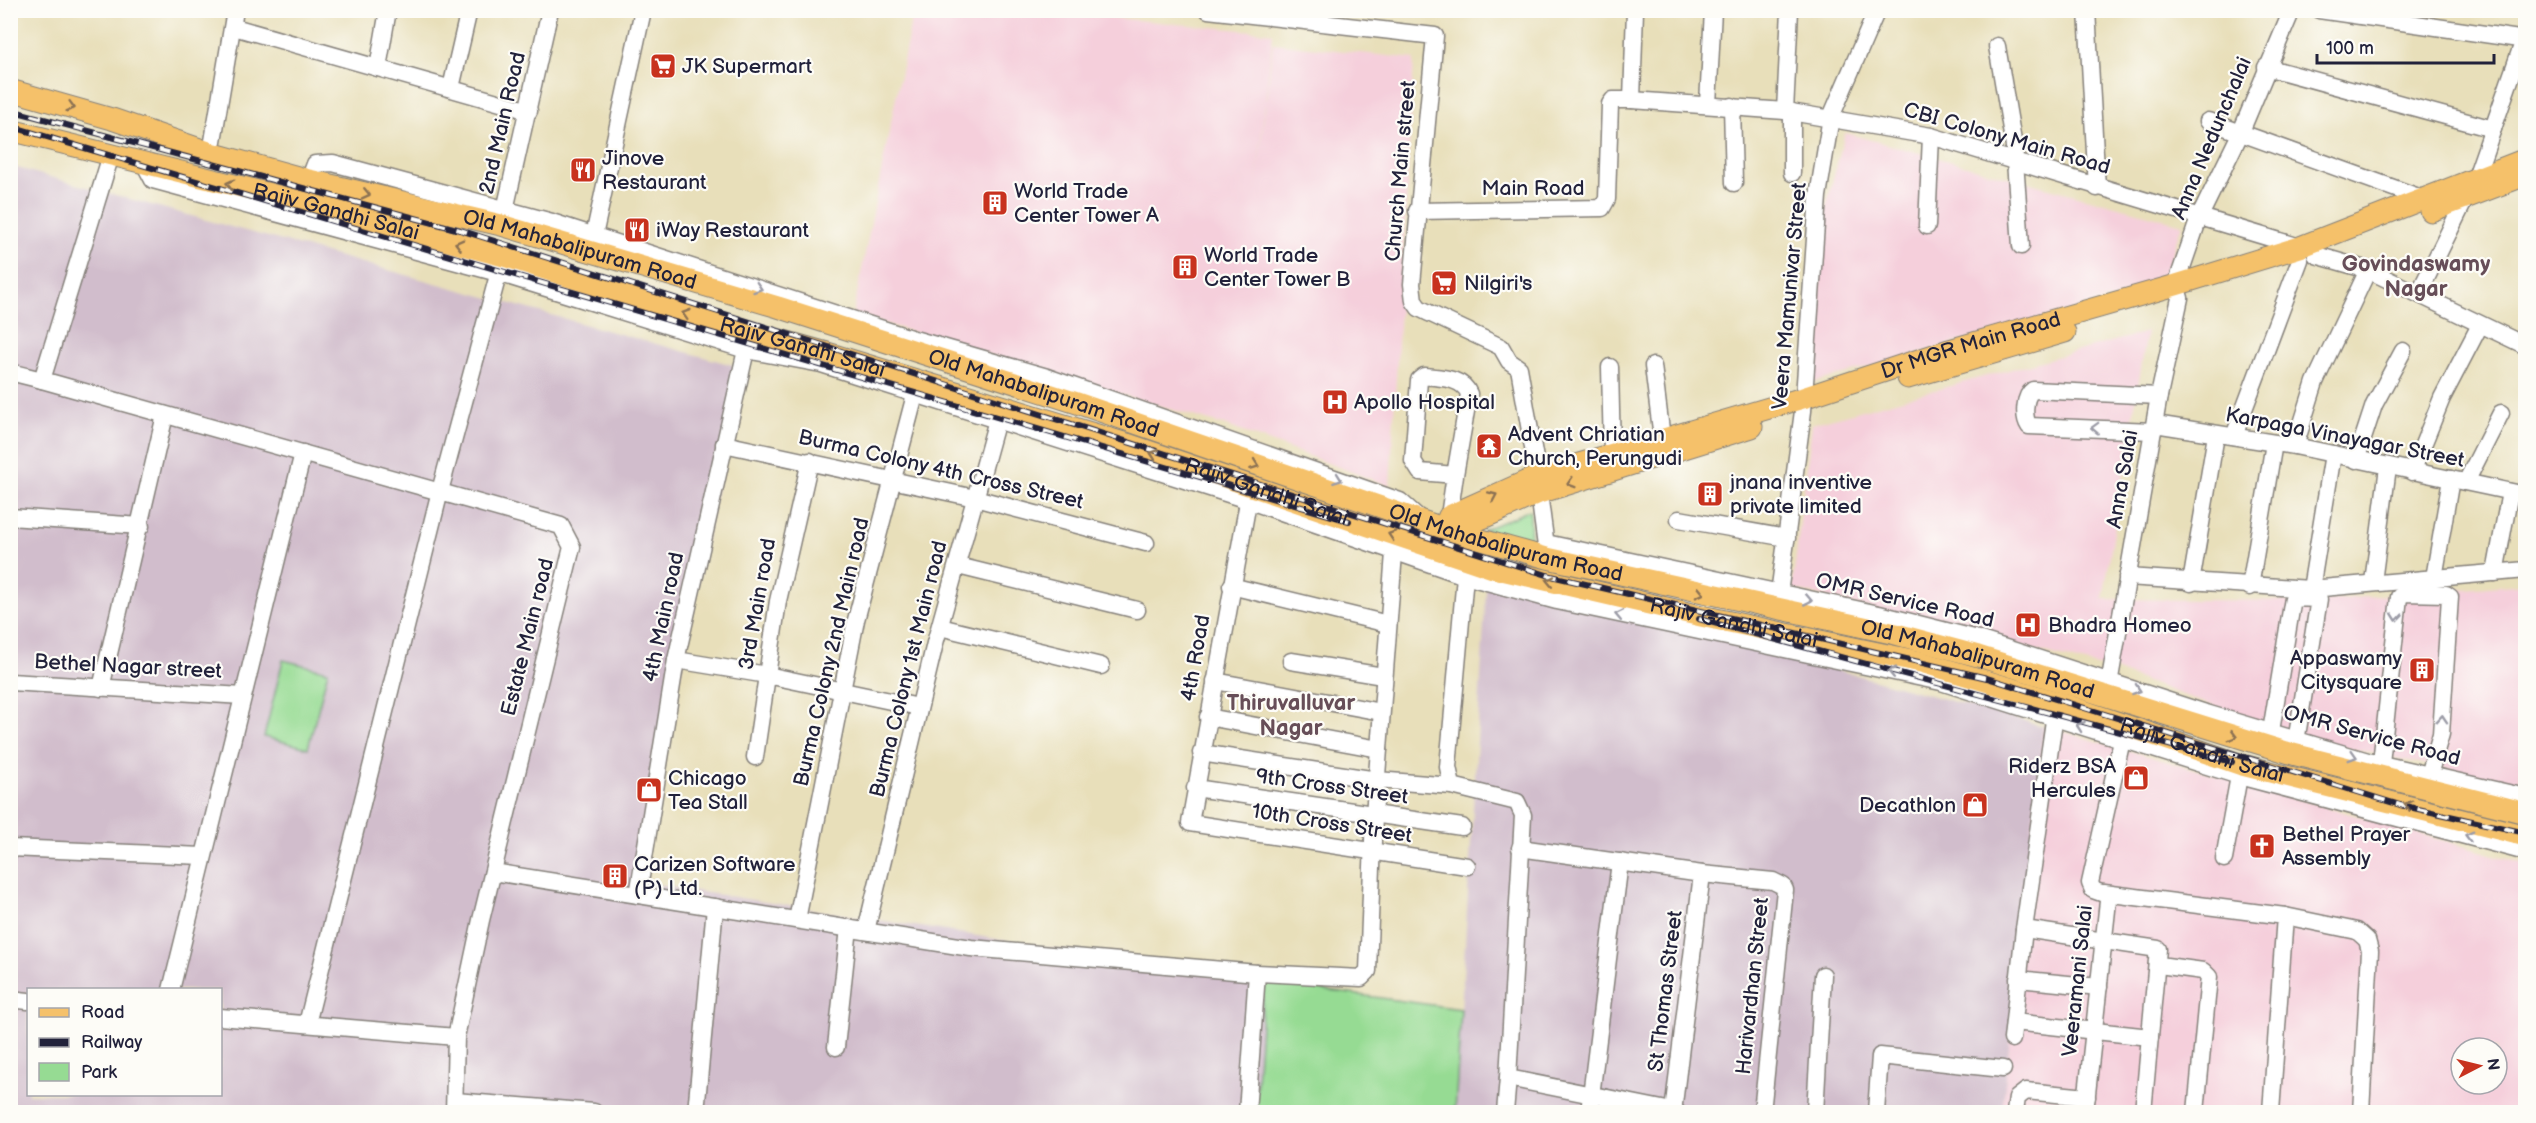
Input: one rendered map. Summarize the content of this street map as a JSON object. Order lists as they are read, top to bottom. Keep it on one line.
{"streets":{"main road":["Rajiv Gandhi Salai","Old Mahabalipuram Road","Dr MGR Main Road"],"street":["2nd Main Road","CBI Colony Main Road","Anna Nedunchalai","Church Main street","Main Road","Veera Mamunivar Street","Karpaga Vinayagar Street","Burma Colony 4th Cross Street","Anna Salai","OMR Service Road","3rd Main road","4th Main road","Estate Main road","Burma Colony 2nd Main road","4th Road","Bethel Nagar street","Burma Colony 1st Main road","9th Cross Street","10th Cross Street","Veeramani Salai","Harivardhan Street","St Thomas Street"]},"crossings":[["CBI Colony Main Road","Anna Nedunchalai"],["CBI Colony Main Road","Main Road"],["CBI Colony Main Road","Veera Mamunivar Street"],["CBI Colony Main Road","Dr MGR Main Road"],["Anna Nedunchalai","Dr MGR Main Road"],["Anna Nedunchalai","Anna Salai"],["Church Main street","Main Road"],["Church Main street","Old Mahabalipuram Road"],["Church Main street","Dr MGR Main Road"],["Church Main street","OMR Service Road"],["Rajiv Gandhi Salai","4th Road"],["Rajiv Gandhi Salai","Veeramani Salai"],["Old Mahabalipuram Road","Dr MGR Main Road"],["Old Mahabalipuram Road","Anna Salai"],["Old Mahabalipuram Road","OMR Service Road"],["Veera Mamunivar Street","Dr MGR Main Road"],["Veera Mamunivar Street","OMR Service Road"],["Dr MGR Main Road","Anna Salai"],["Karpaga Vinayagar Street","Anna Salai"],["Burma Colony 4th Cross Street","3rd Main road"],["Burma Colony 4th Cross Street","4th Main road"],["Burma Colony 4th Cross Street","Burma Colony 2nd Main road"],["Burma Colony 4th Cross Street","Burma Colony 1st Main road"],["Anna Salai","OMR Service Road"],["4th Road","9th Cross Street"],["4th Road","10th Cross Street"],["Harivardhan Street","St Thomas Street"]],"one_way":["Rajiv Gandhi Salai","Old Mahabalipuram Road"],"districts":["Govindaswamy Nagar","Thiruvalluvar Nagar"],"places":{"supermarket":["JK Supermart","Nilgiri's"],"restaurant":["Jinove Restaurant","iWay Restaurant"],"building":["World Trade Center Tower A","World Trade Center Tower B","jnana inventive private limited","Appaswamy Citysquare","Carizen Software (P) Ltd."],"hospital":["Apollo Hospital","Bhadra Homeo"],"temple":["Advent Chriatian Church, Perungudi"],"shop":["Riderz BSA Hercules","Chicago Tea Stall","Decathlon"],"church":["Bethel Prayer Assembly"]},"legend":["Road","Railway","Park"],"scale_bar":"100 m","north":"right"}
